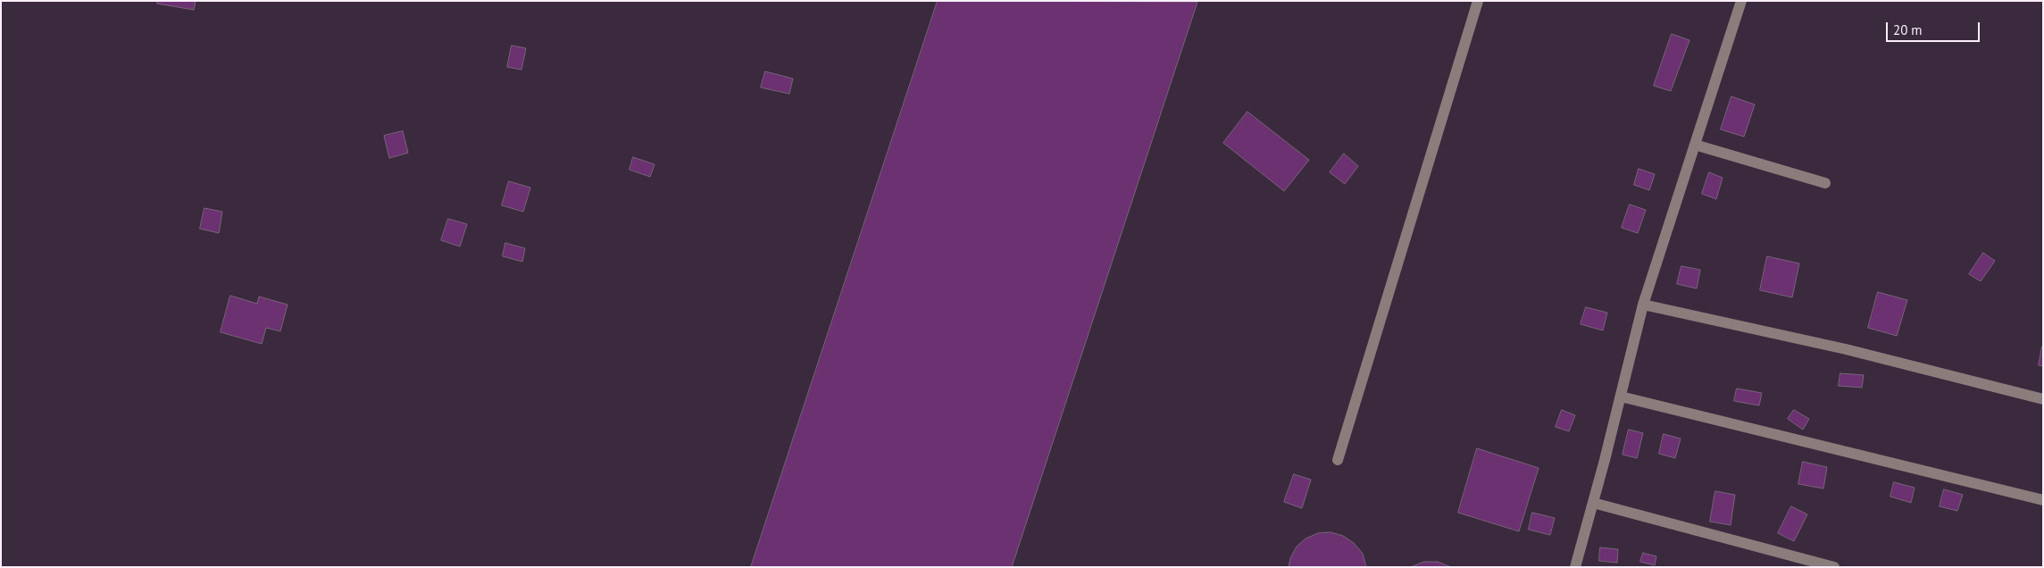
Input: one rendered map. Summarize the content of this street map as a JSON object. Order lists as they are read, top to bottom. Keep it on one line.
{"scale_bar":"20 m"}
